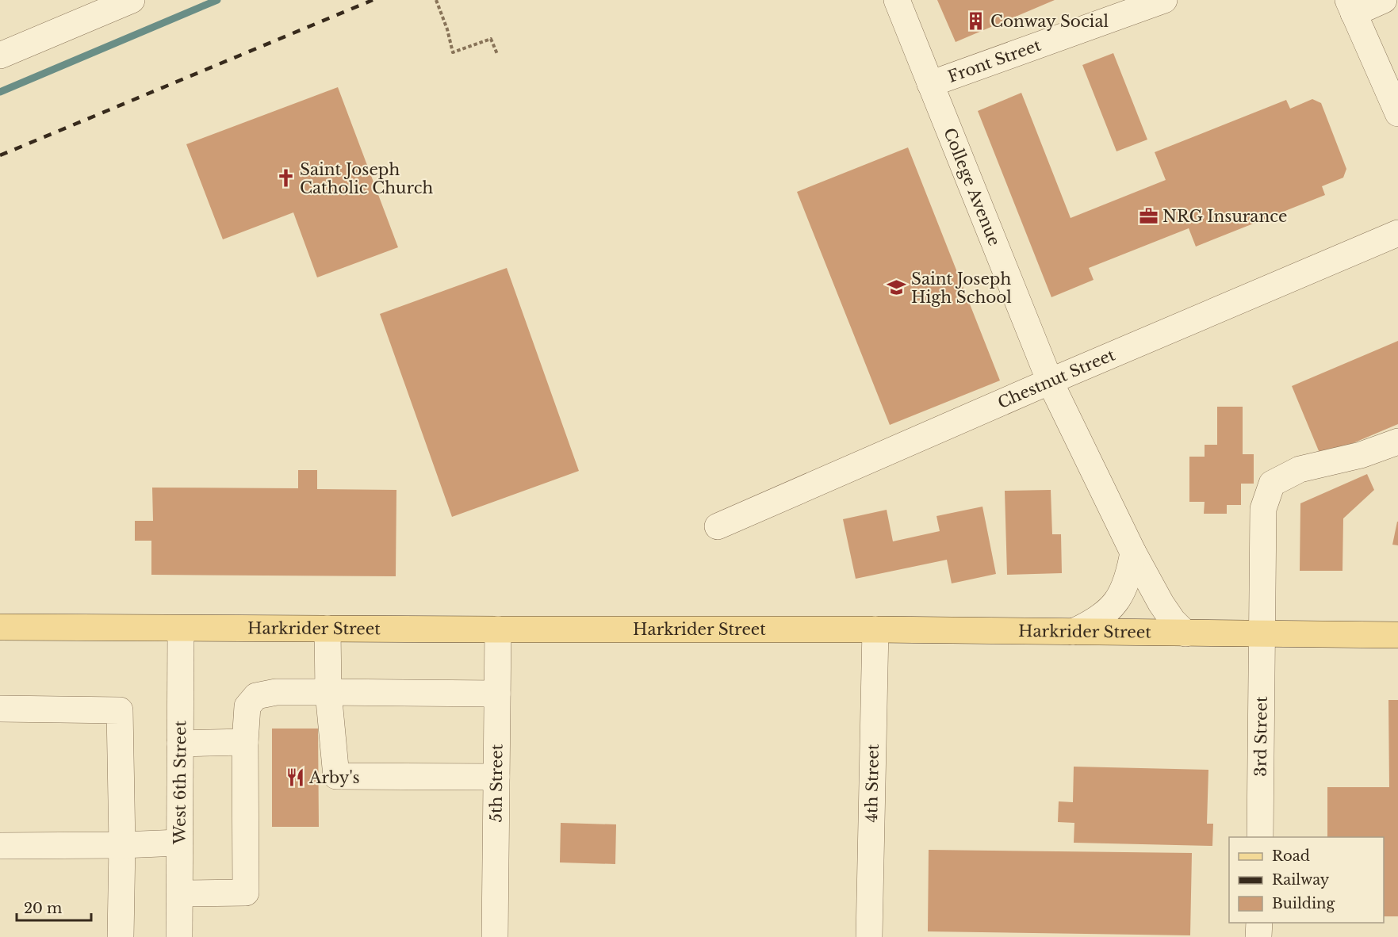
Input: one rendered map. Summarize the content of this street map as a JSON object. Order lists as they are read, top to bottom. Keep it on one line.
{"streets":{"main road":["Harkrider Street"],"street":["Front Street","College Avenue","Chestnut Street","3rd Street","West 6th Street","5th Street","4th Street"]},"crossings":[["Front Street","College Avenue"],["College Avenue","Chestnut Street"],["College Avenue","Harkrider Street"],["Harkrider Street","3rd Street"],["Harkrider Street","West 6th Street"],["Harkrider Street","5th Street"],["Harkrider Street","4th Street"]],"places":{"building":["Conway Social"],"church":["Saint Joseph Catholic Church"],"office":["NRG Insurance"],"school or university":["Saint Joseph High School"],"restaurant":["Arby's"]},"legend":["Road","Railway","Building"],"scale_bar":"20 m"}
